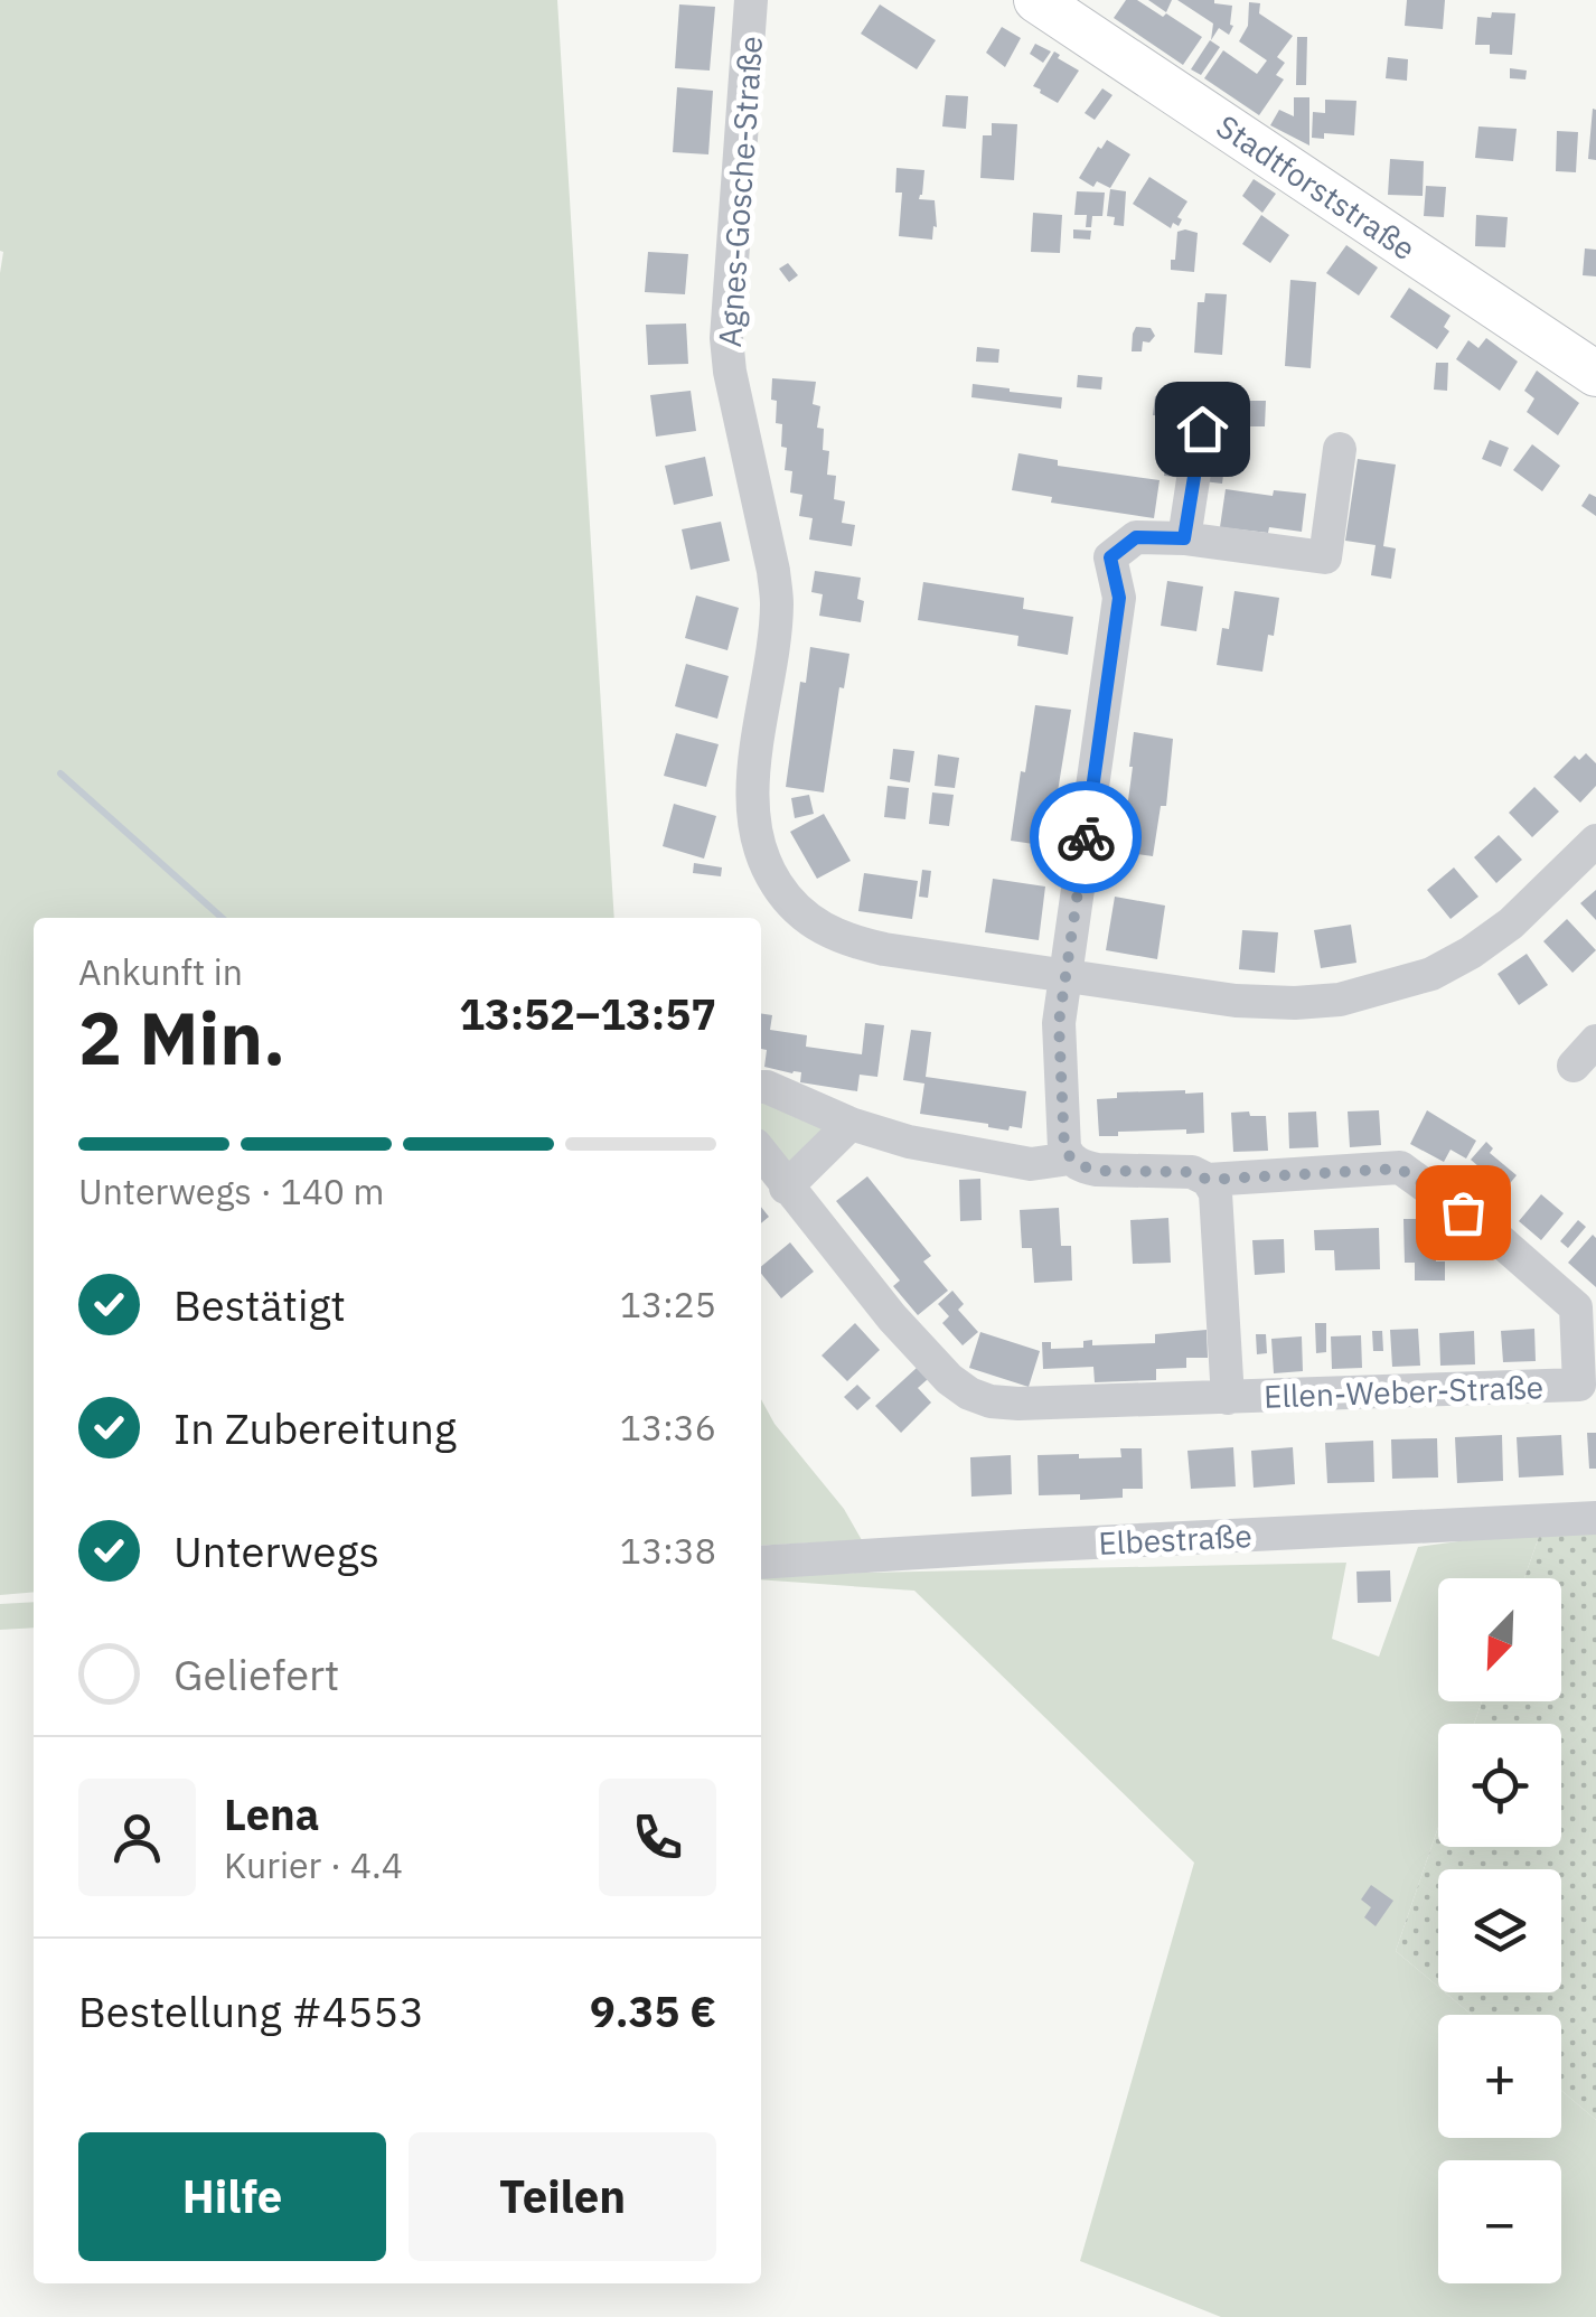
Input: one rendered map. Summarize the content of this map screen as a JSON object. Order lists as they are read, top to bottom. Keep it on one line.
{"streets":{"main road":["Stadtforststraße"],"street":["Agnes-Gosche-Straße","Ellen-Weber-Straße","Elbestraße"]},"north":"bottom left","page":{"heading":["2 Min.","Ankunft in","13:52–13:57"],"panel":["Lena","Kurier · 4.4","Bestellung #4553","9.35 €"],"bar":"Unterwegs · 140 m","list":[["Bestätigt","13:25"],["In Zubereitung","13:36"],["Unterwegs","13:38"],"Geliefert"],"map_buttons":["+","−"],"buttons":["Hilfe","Teilen"]}}
